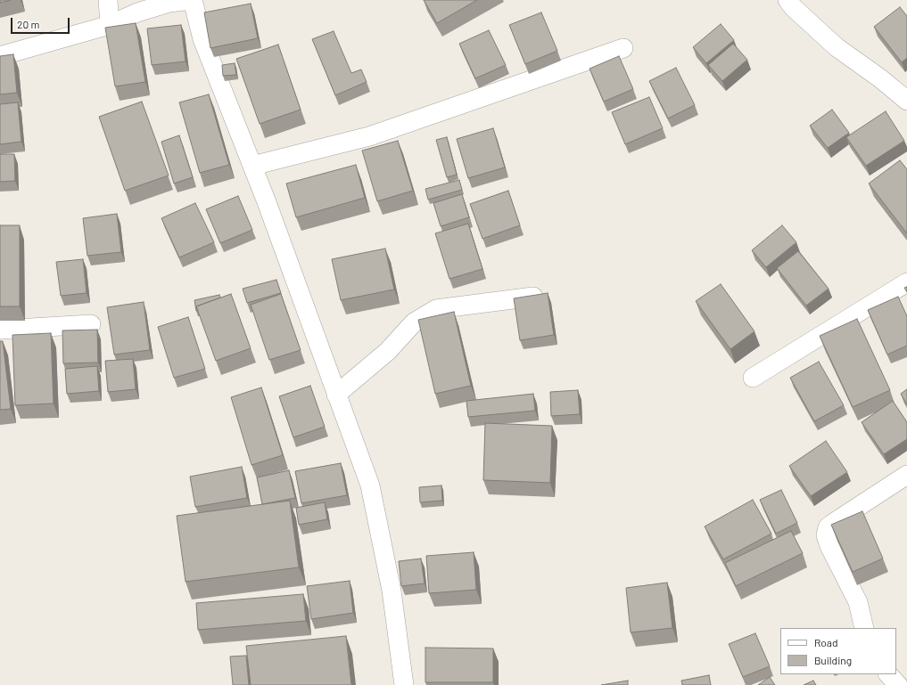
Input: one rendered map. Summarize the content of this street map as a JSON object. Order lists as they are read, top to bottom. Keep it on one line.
{"legend":["Road","Building"],"scale_bar":"20 m"}
